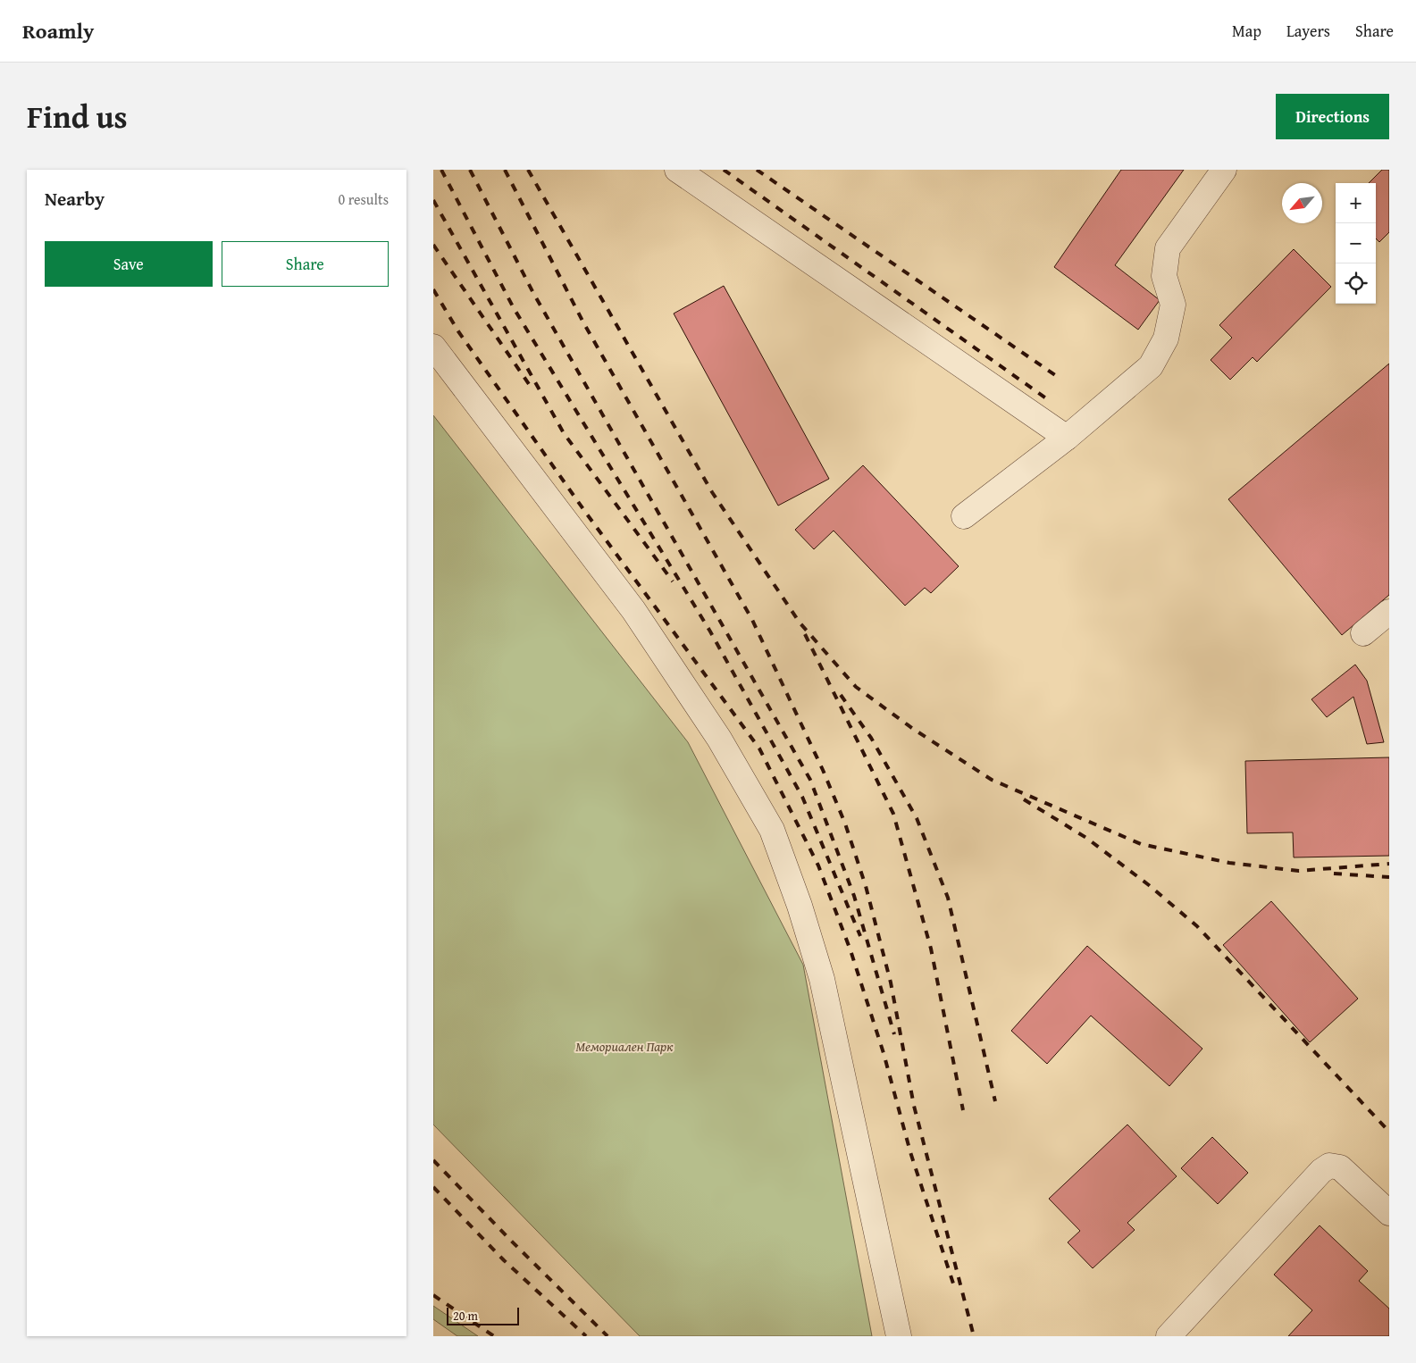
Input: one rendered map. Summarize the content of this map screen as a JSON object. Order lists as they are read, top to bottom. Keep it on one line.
{"parks":["Мемориален Парк"],"scale_bar":"20 m","north":"bottom left","page":{"header":"Roamly","nav":["Map","Layers","Share"],"title":"Find us","buttons":["Directions",["Save","Share"]],"heading":["Nearby","0 results"],"map_buttons":["+","−"],"scale":"20 m"}}
